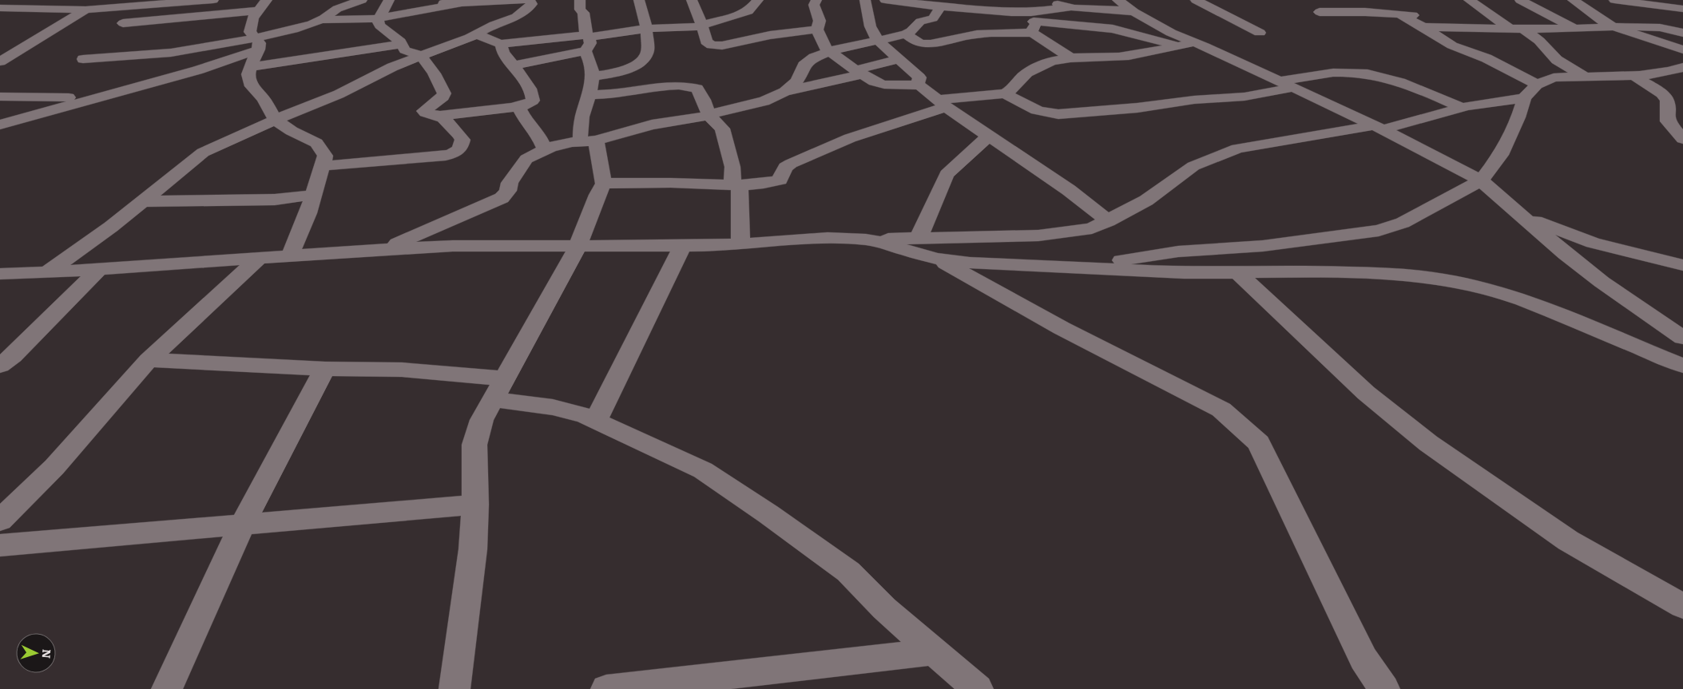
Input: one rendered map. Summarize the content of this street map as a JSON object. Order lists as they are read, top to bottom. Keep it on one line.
{"north":"right"}
